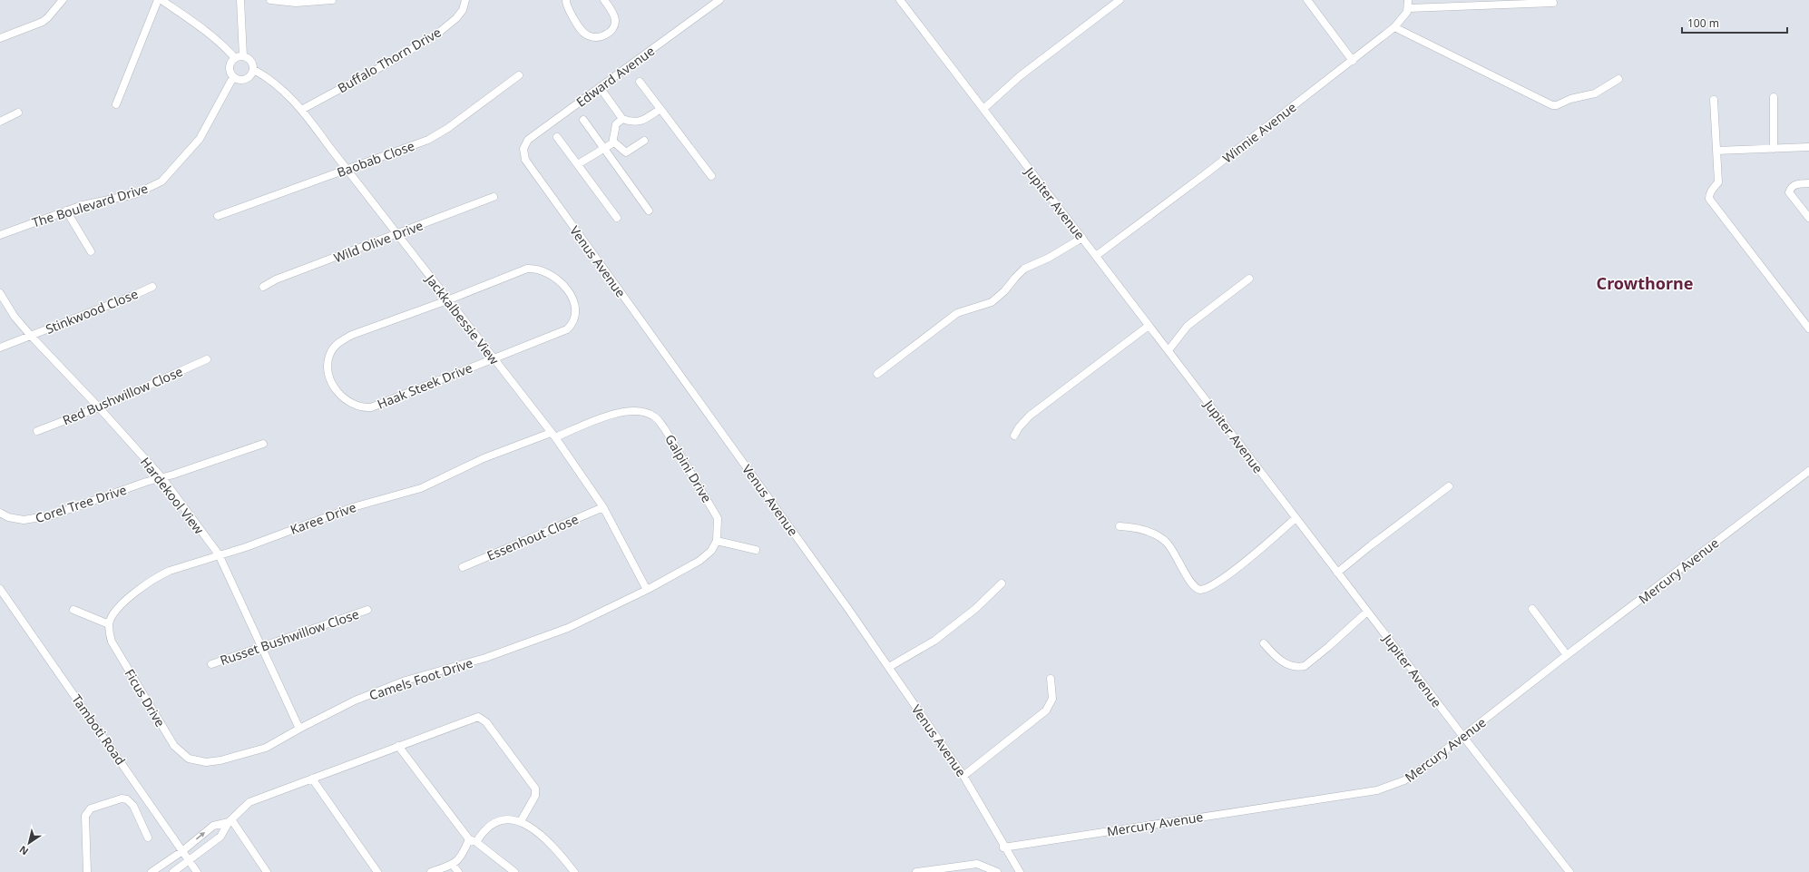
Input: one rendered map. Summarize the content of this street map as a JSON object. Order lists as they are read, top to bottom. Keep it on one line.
{"streets":{"street":["Buffalo Thorn Drive","Edward Avenue","Winnie Avenue","Baobab Close","Jupiter Avenue","The Boulevard Drive","Wild Olive Drive","Venus Avenue","Stinkwood Close","Jackkalbessie View","Haak Steek Drive","Red Bushwillow Close","Galpini Drive","Hardekool View","Corel Tree Drive","Karee Drive","Essenhout Close","Mercury Avenue","Russet Bushwillow Close","Camels Foot Drive","Ficus Drive","Tamboti Road"]},"crossings":[["Buffalo Thorn Drive","Jackkalbessie View"],["Edward Avenue","Venus Avenue"],["Winnie Avenue","Jupiter Avenue"],["Baobab Close","Jackkalbessie View"],["Jupiter Avenue","Mercury Avenue"],["The Boulevard Drive","Jackkalbessie View"],["Wild Olive Drive","Jackkalbessie View"],["Venus Avenue","Mercury Avenue"],["Stinkwood Close","Hardekool View"],["Jackkalbessie View","Haak Steek Drive"],["Jackkalbessie View","Galpini Drive"],["Jackkalbessie View","Karee Drive"],["Jackkalbessie View","Essenhout Close"],["Jackkalbessie View","Camels Foot Drive"],["Red Bushwillow Close","Hardekool View"],["Galpini Drive","Karee Drive"],["Hardekool View","Corel Tree Drive"],["Hardekool View","Karee Drive"],["Hardekool View","Russet Bushwillow Close"],["Hardekool View","Camels Foot Drive"],["Karee Drive","Ficus Drive"],["Camels Foot Drive","Ficus Drive"]],"districts":["Crowthorne"],"scale_bar":"100 m","north":"bottom left"}
